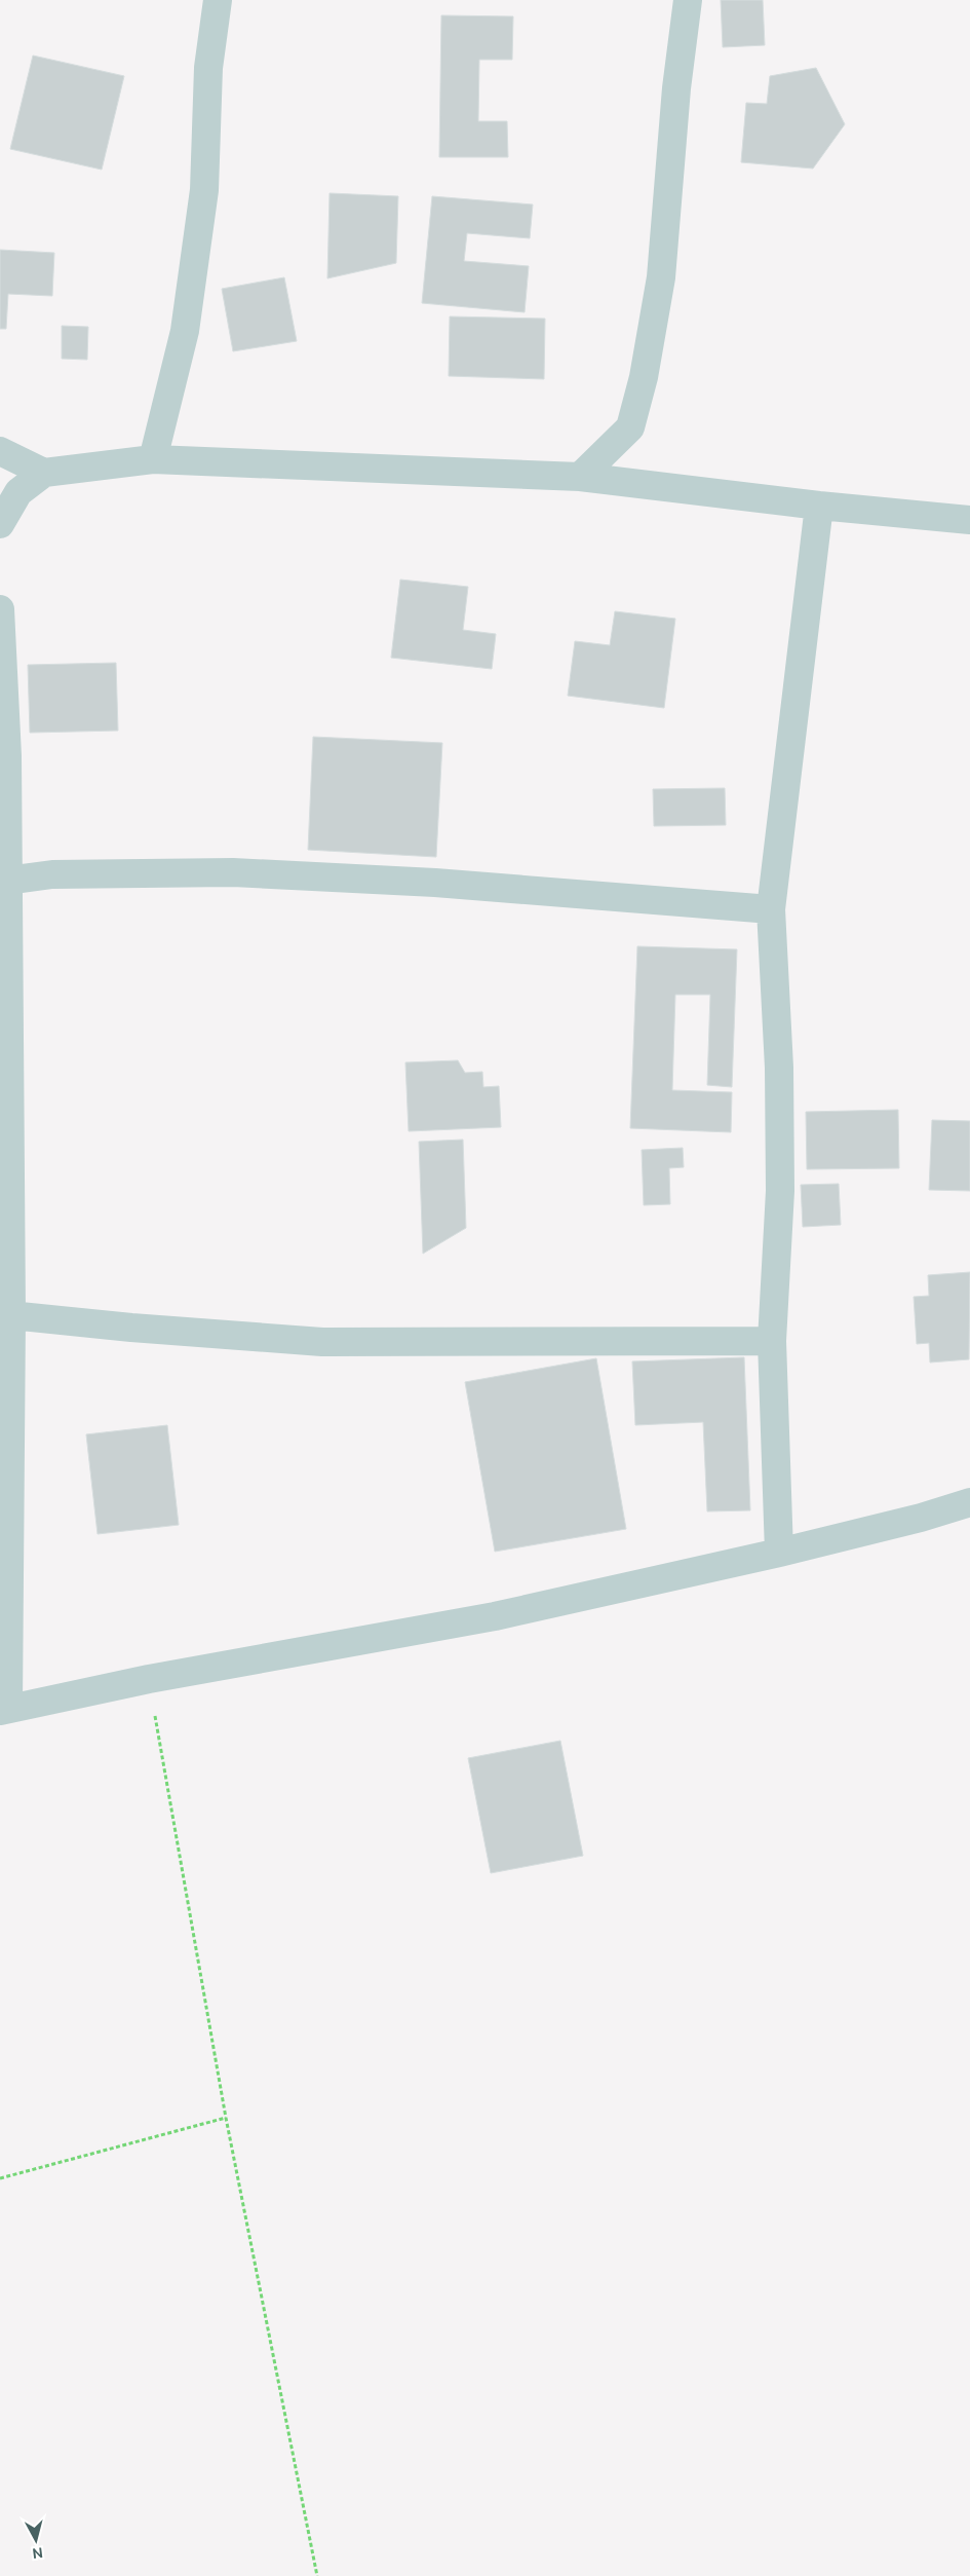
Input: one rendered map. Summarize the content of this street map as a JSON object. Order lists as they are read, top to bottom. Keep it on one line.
{"north":"bottom"}
